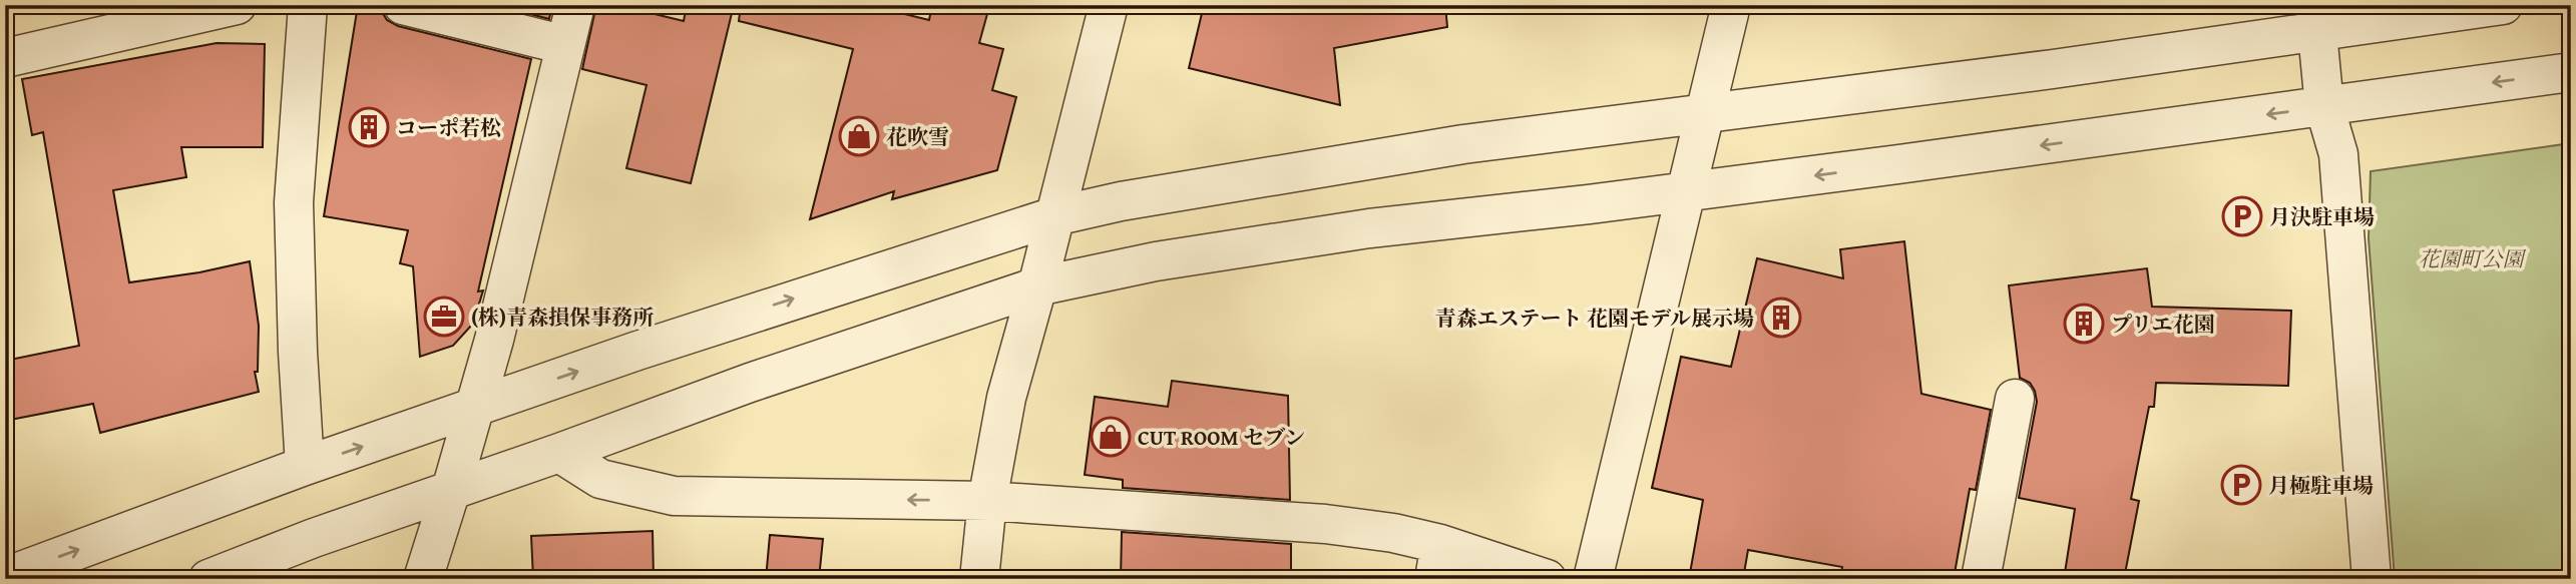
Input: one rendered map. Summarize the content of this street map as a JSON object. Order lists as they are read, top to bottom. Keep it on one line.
{"parks":["花園町公園"],"places":{"building":["コーポ若松","青森エステート 花園モデル展示場","プリエ花園"],"shop":["花吹雪","CUT ROOM セブン"],"parking":["月決駐車場","月極駐車場"],"office":["(株)青森損保事務所"]}}
